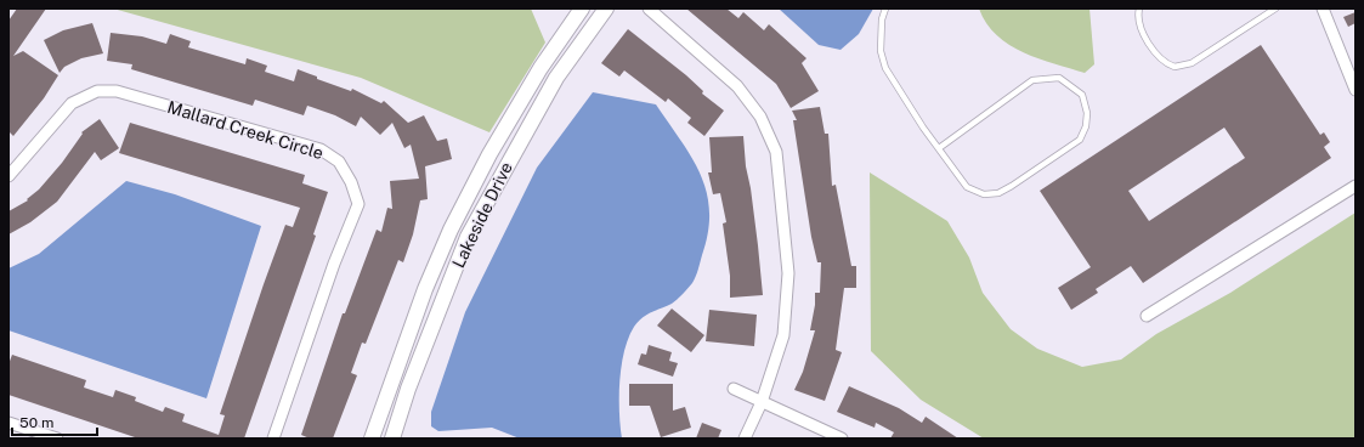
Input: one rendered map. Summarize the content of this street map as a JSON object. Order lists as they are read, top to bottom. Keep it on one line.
{"streets":{"street":["Mallard Creek Circle","Lakeside Drive"]},"scale_bar":"50 m"}
